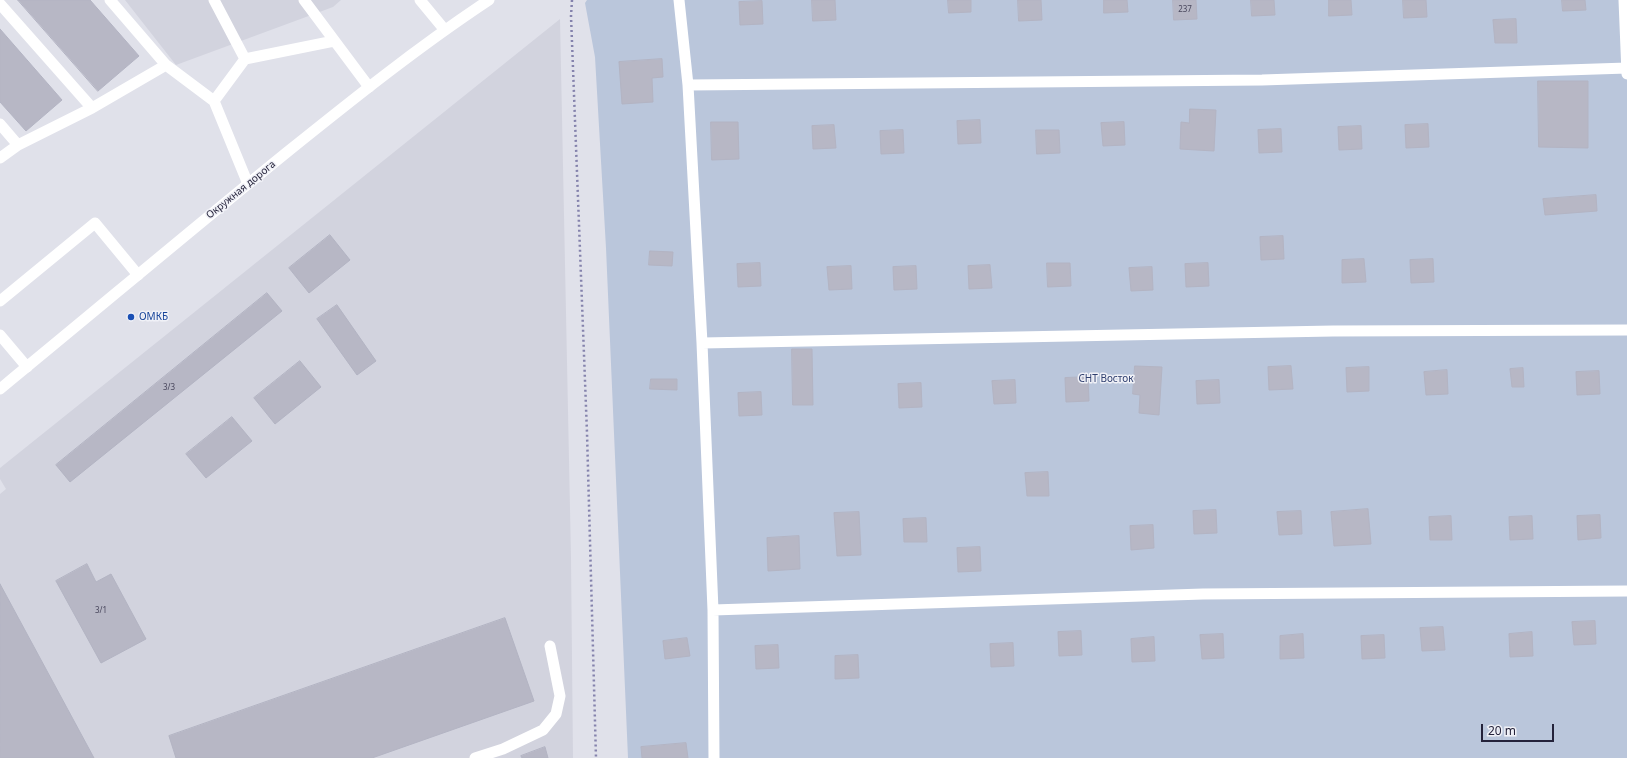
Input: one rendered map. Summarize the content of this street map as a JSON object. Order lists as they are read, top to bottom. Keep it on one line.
{"streets":{"main road":["Окружная дорога"]},"parks":["СНТ Восток"],"places":["ОМКБ"],"house_numbers":["237","3/3","3/1"],"scale_bar":"20 m"}
